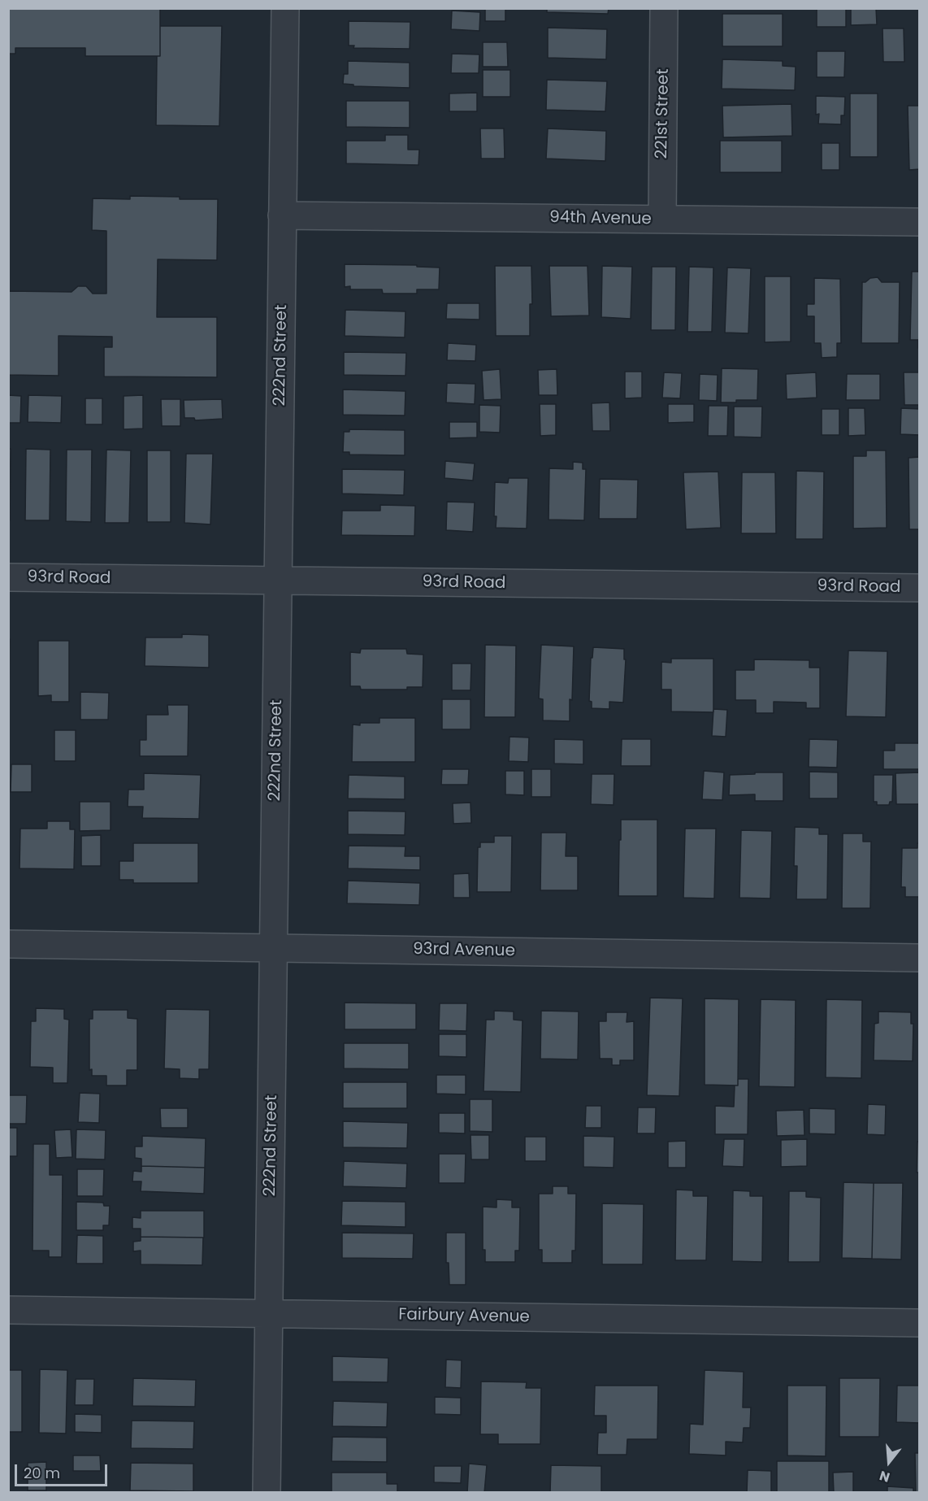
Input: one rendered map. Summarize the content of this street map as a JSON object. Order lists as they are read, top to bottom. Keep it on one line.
{"streets":{"street":["221st Street","94th Avenue","222nd Street","93rd Road","93rd Avenue","Fairbury Avenue"]},"crossings":[["221st Street","94th Avenue"],["94th Avenue","222nd Street"],["222nd Street","93rd Road"],["222nd Street","93rd Avenue"],["222nd Street","Fairbury Avenue"]],"scale_bar":"20 m","north":"bottom"}
